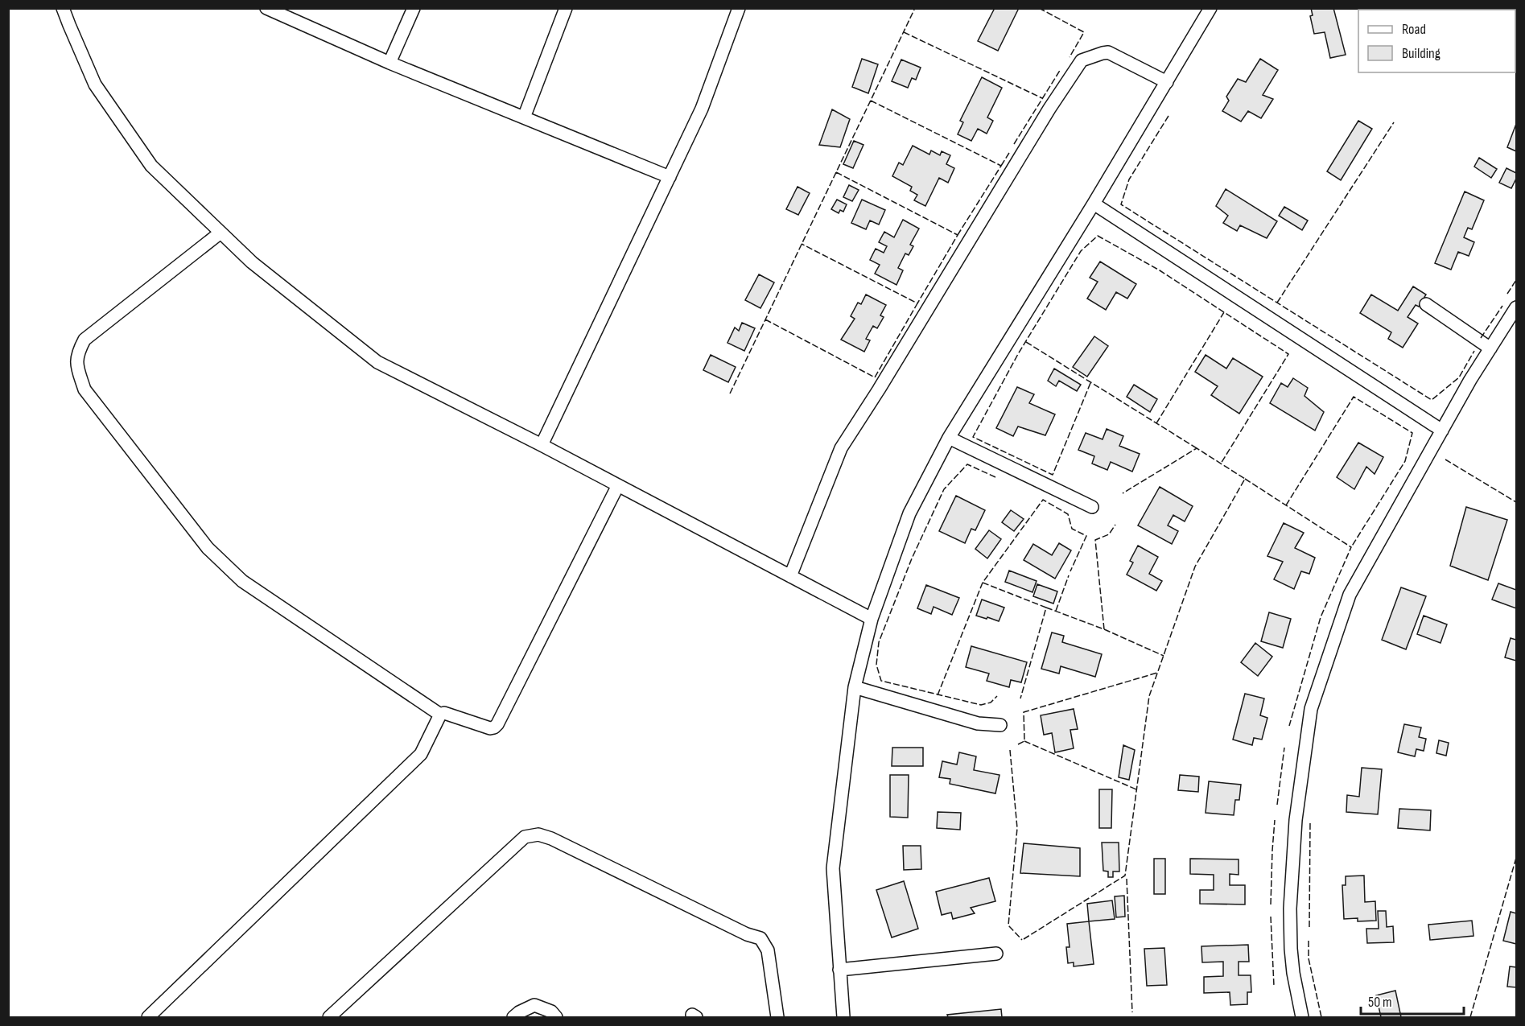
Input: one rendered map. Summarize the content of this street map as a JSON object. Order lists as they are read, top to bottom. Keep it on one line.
{"legend":["Road","Building"],"scale_bar":"50 m"}
